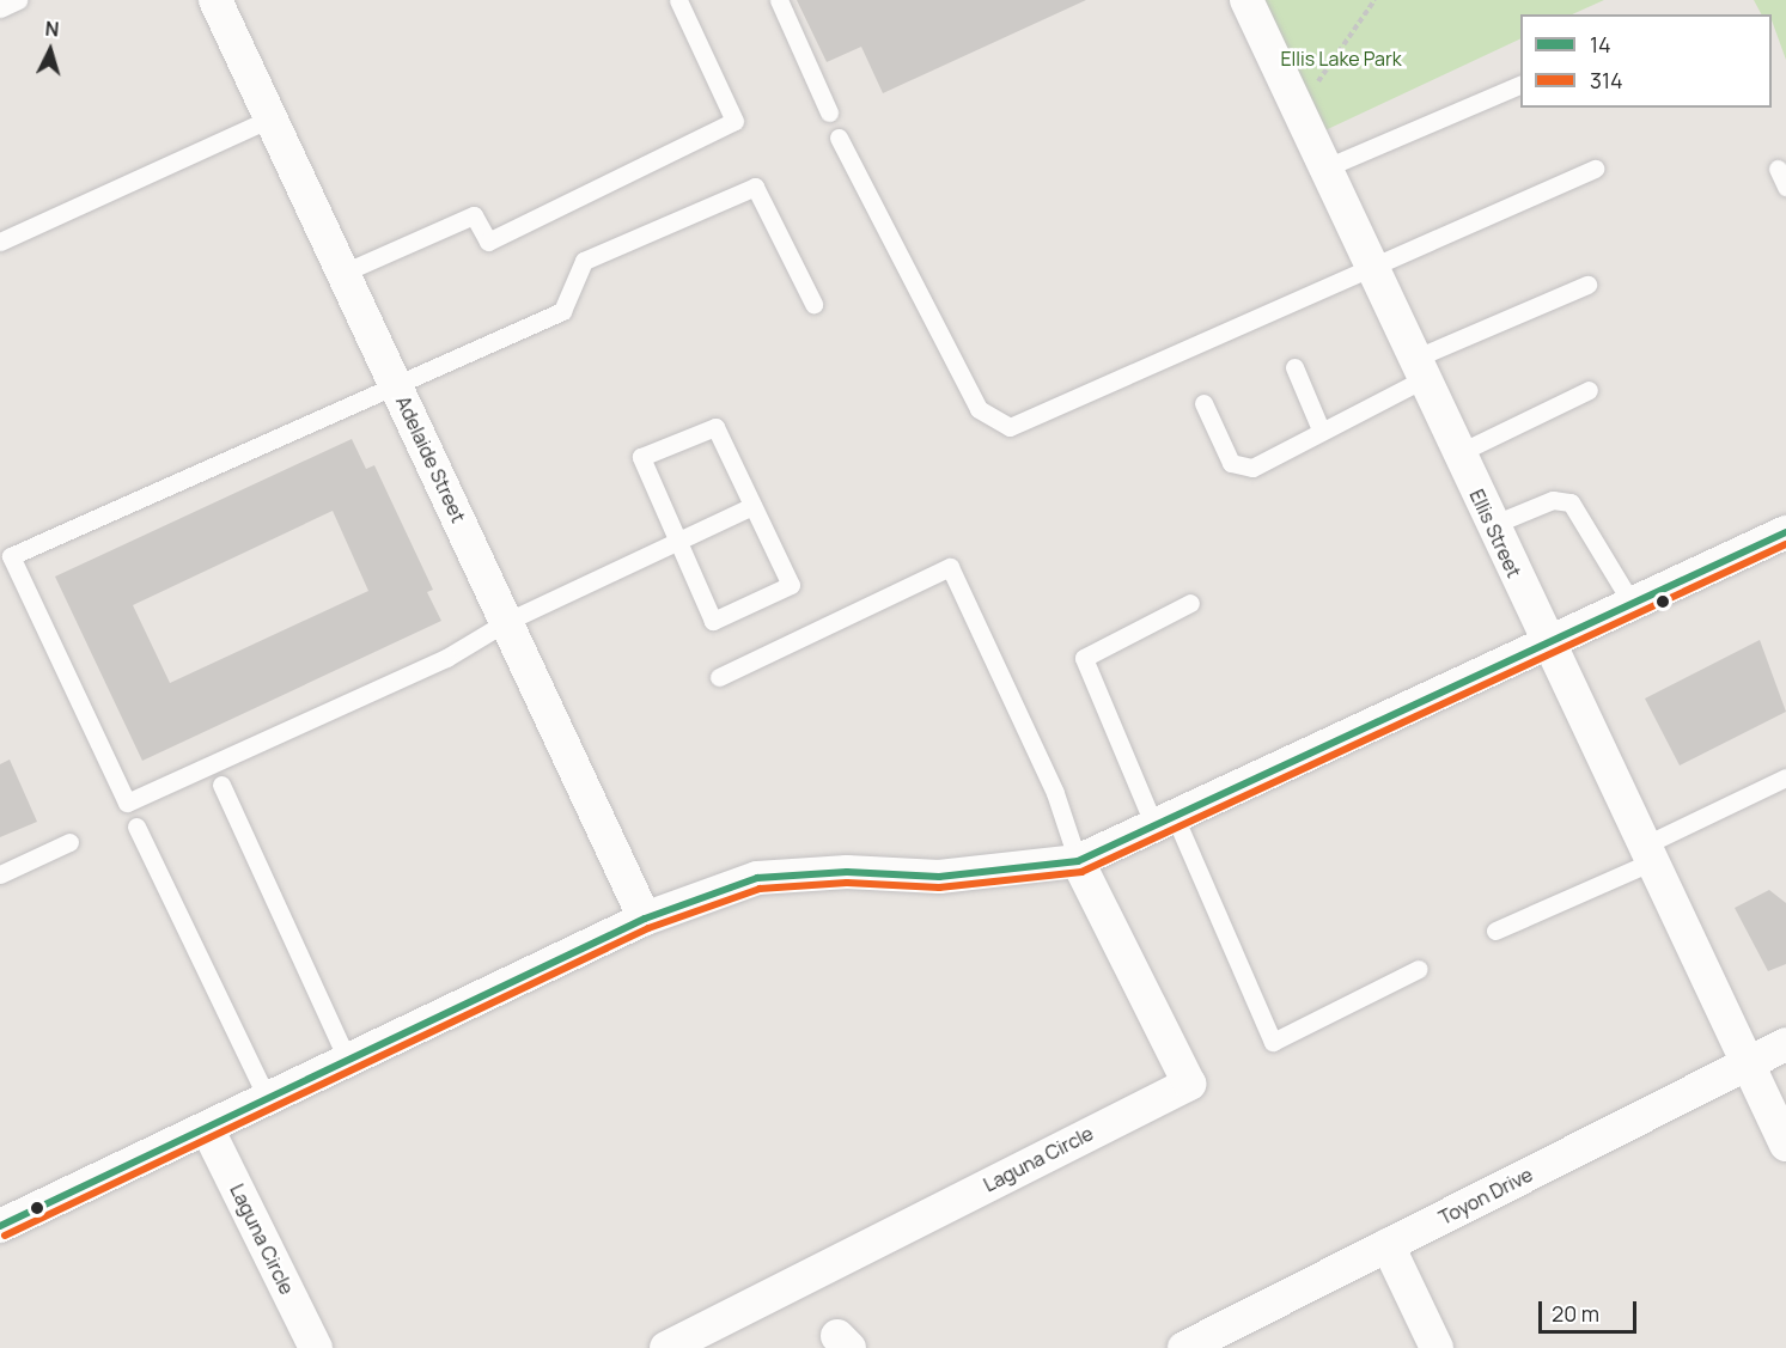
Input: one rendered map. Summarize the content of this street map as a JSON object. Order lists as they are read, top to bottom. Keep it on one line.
{"streets":{"street":["Adelaide Street","Ellis Street","Laguna Circle","Toyon Drive"]},"crossings":[["Ellis Street","Toyon Drive"]],"parks":["Ellis Lake Park"],"lines":["transit line 14","transit line 314"],"legend":["14","314"],"scale_bar":"20 m","north":"top"}
